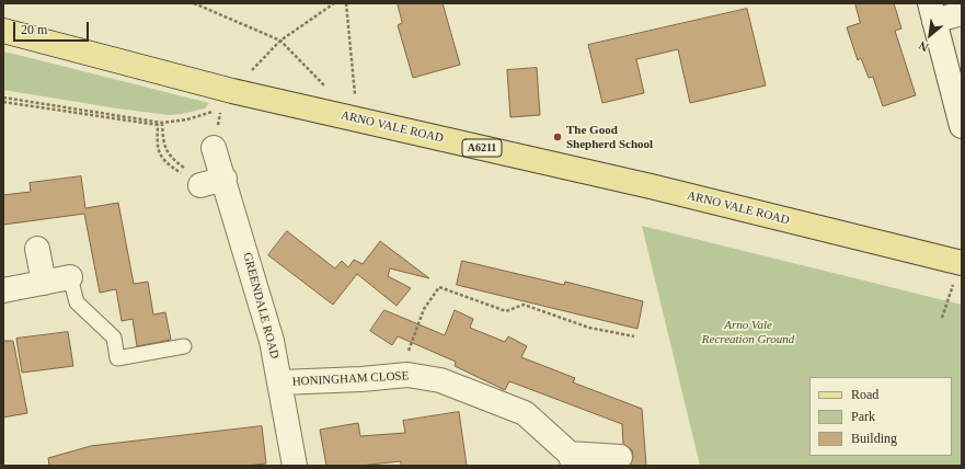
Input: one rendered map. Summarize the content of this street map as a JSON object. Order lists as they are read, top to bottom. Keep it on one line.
{"streets":{"main road":["ARNO VALE ROAD","A6211"],"street":["GREENDALE ROAD","HONINGHAM CLOSE"]},"crossings":[["GREENDALE ROAD","HONINGHAM CLOSE"]],"parks":["Arno Vale Recreation Ground"],"places":["The Good Shepherd School"],"legend":["Road","Park","Building"],"scale_bar":"20 m","north":"bottom left"}
